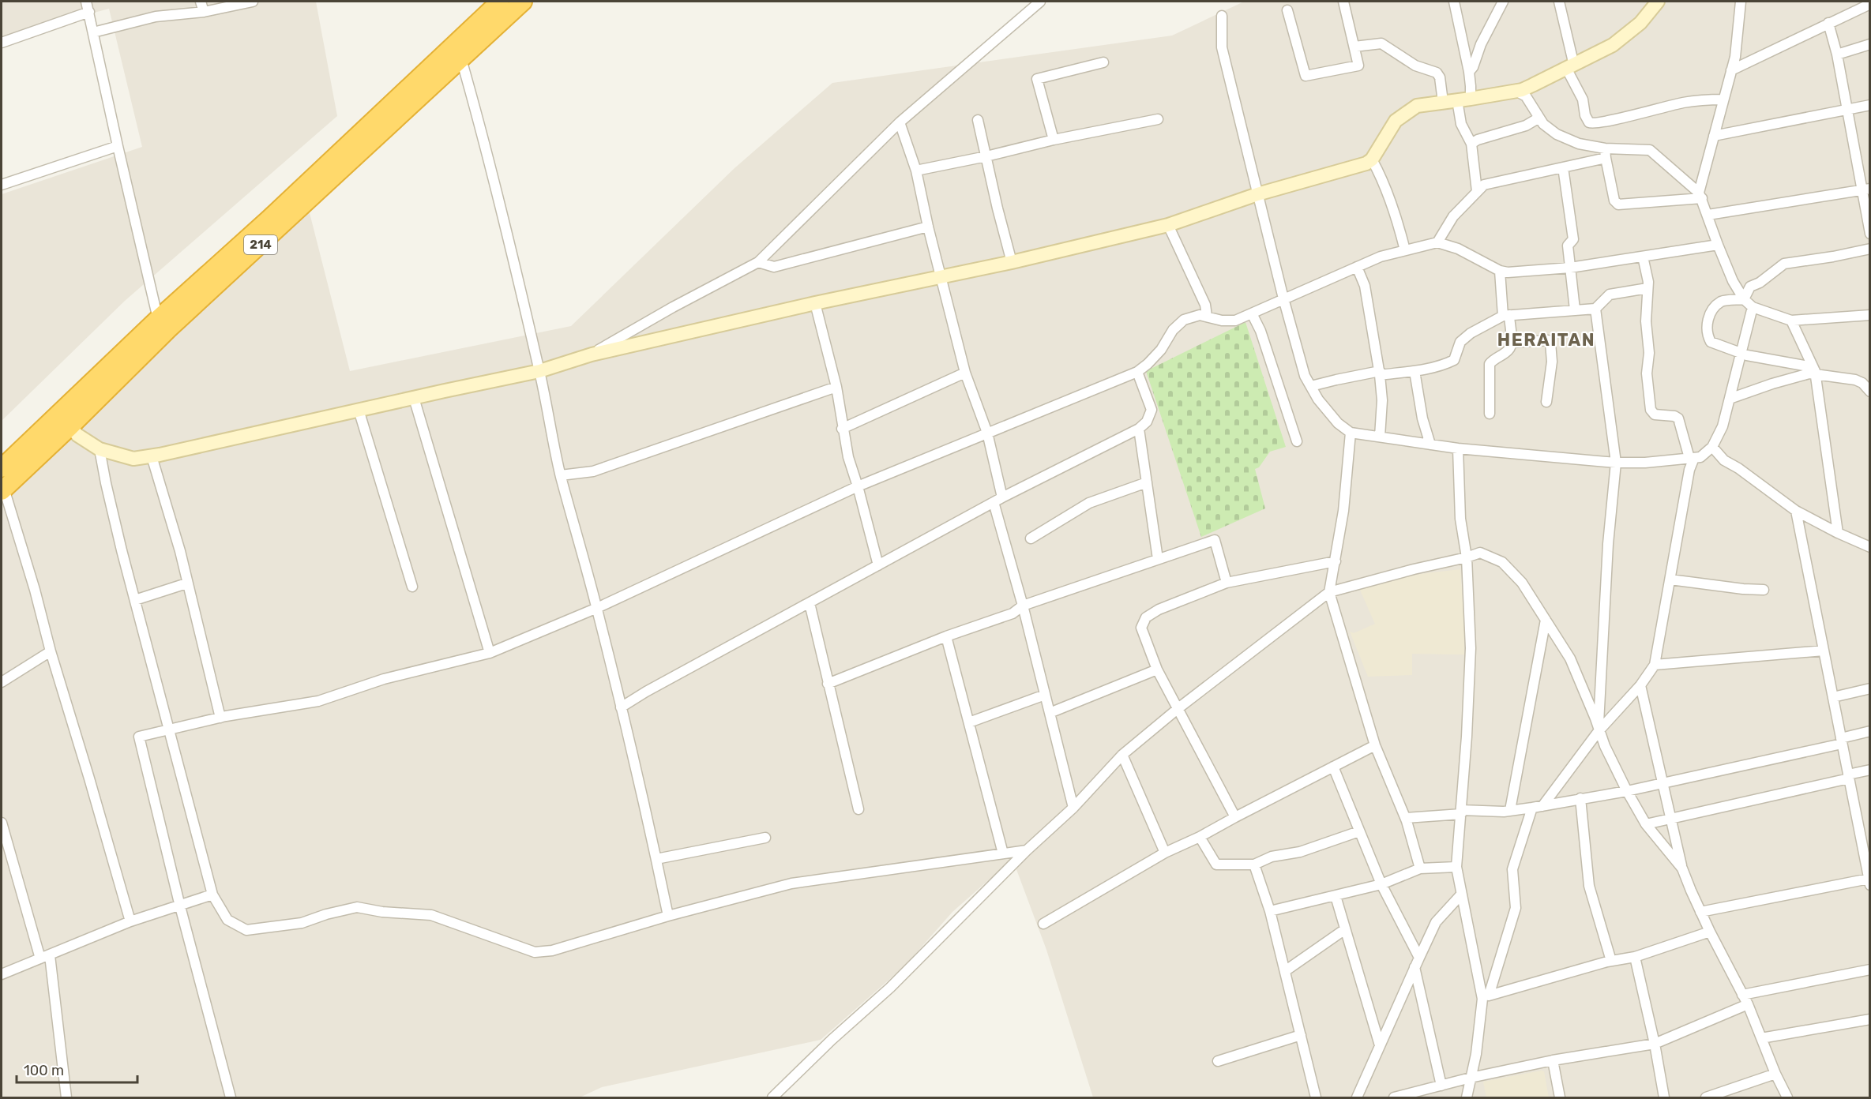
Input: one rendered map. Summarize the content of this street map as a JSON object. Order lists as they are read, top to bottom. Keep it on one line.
{"streets":{"highway":["214"]},"districts":["HERAITAN"],"scale_bar":"100 m"}
